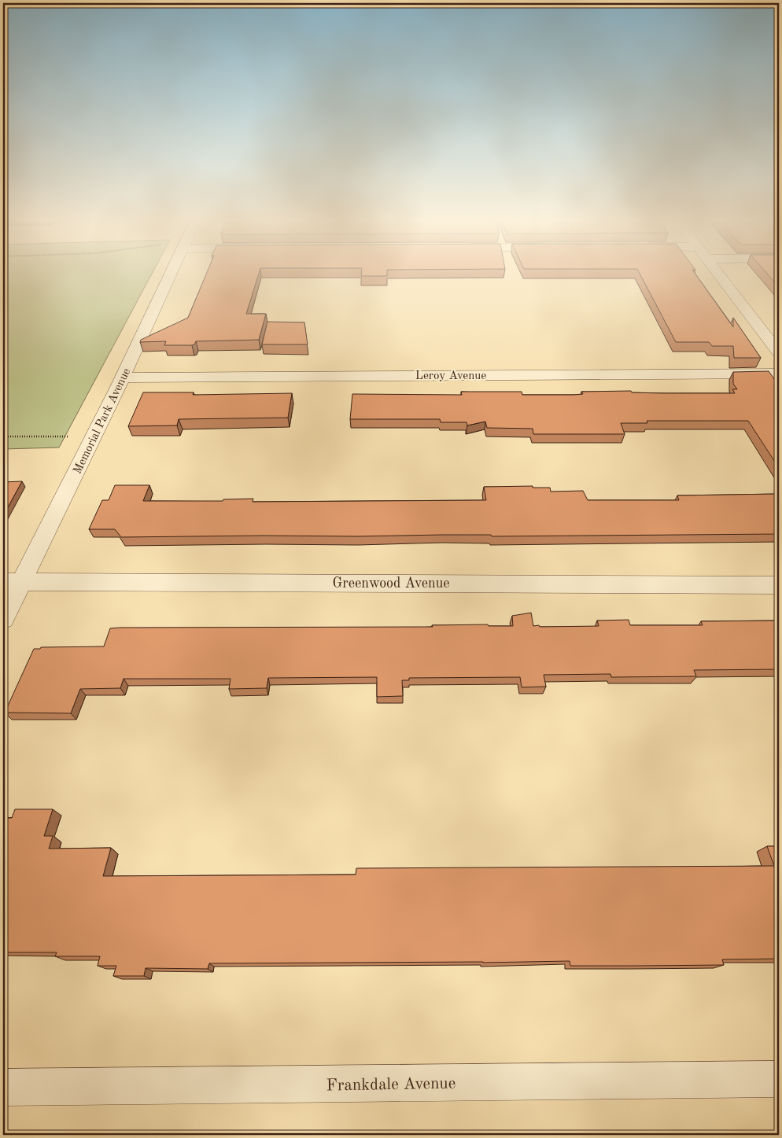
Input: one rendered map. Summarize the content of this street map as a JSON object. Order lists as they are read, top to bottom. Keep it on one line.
{"streets":{"street":["Leroy Avenue","Memorial Park Avenue","Greenwood Avenue","Frankdale Avenue"]},"crossings":[["Leroy Avenue","Memorial Park Avenue"],["Memorial Park Avenue","Greenwood Avenue"]]}
